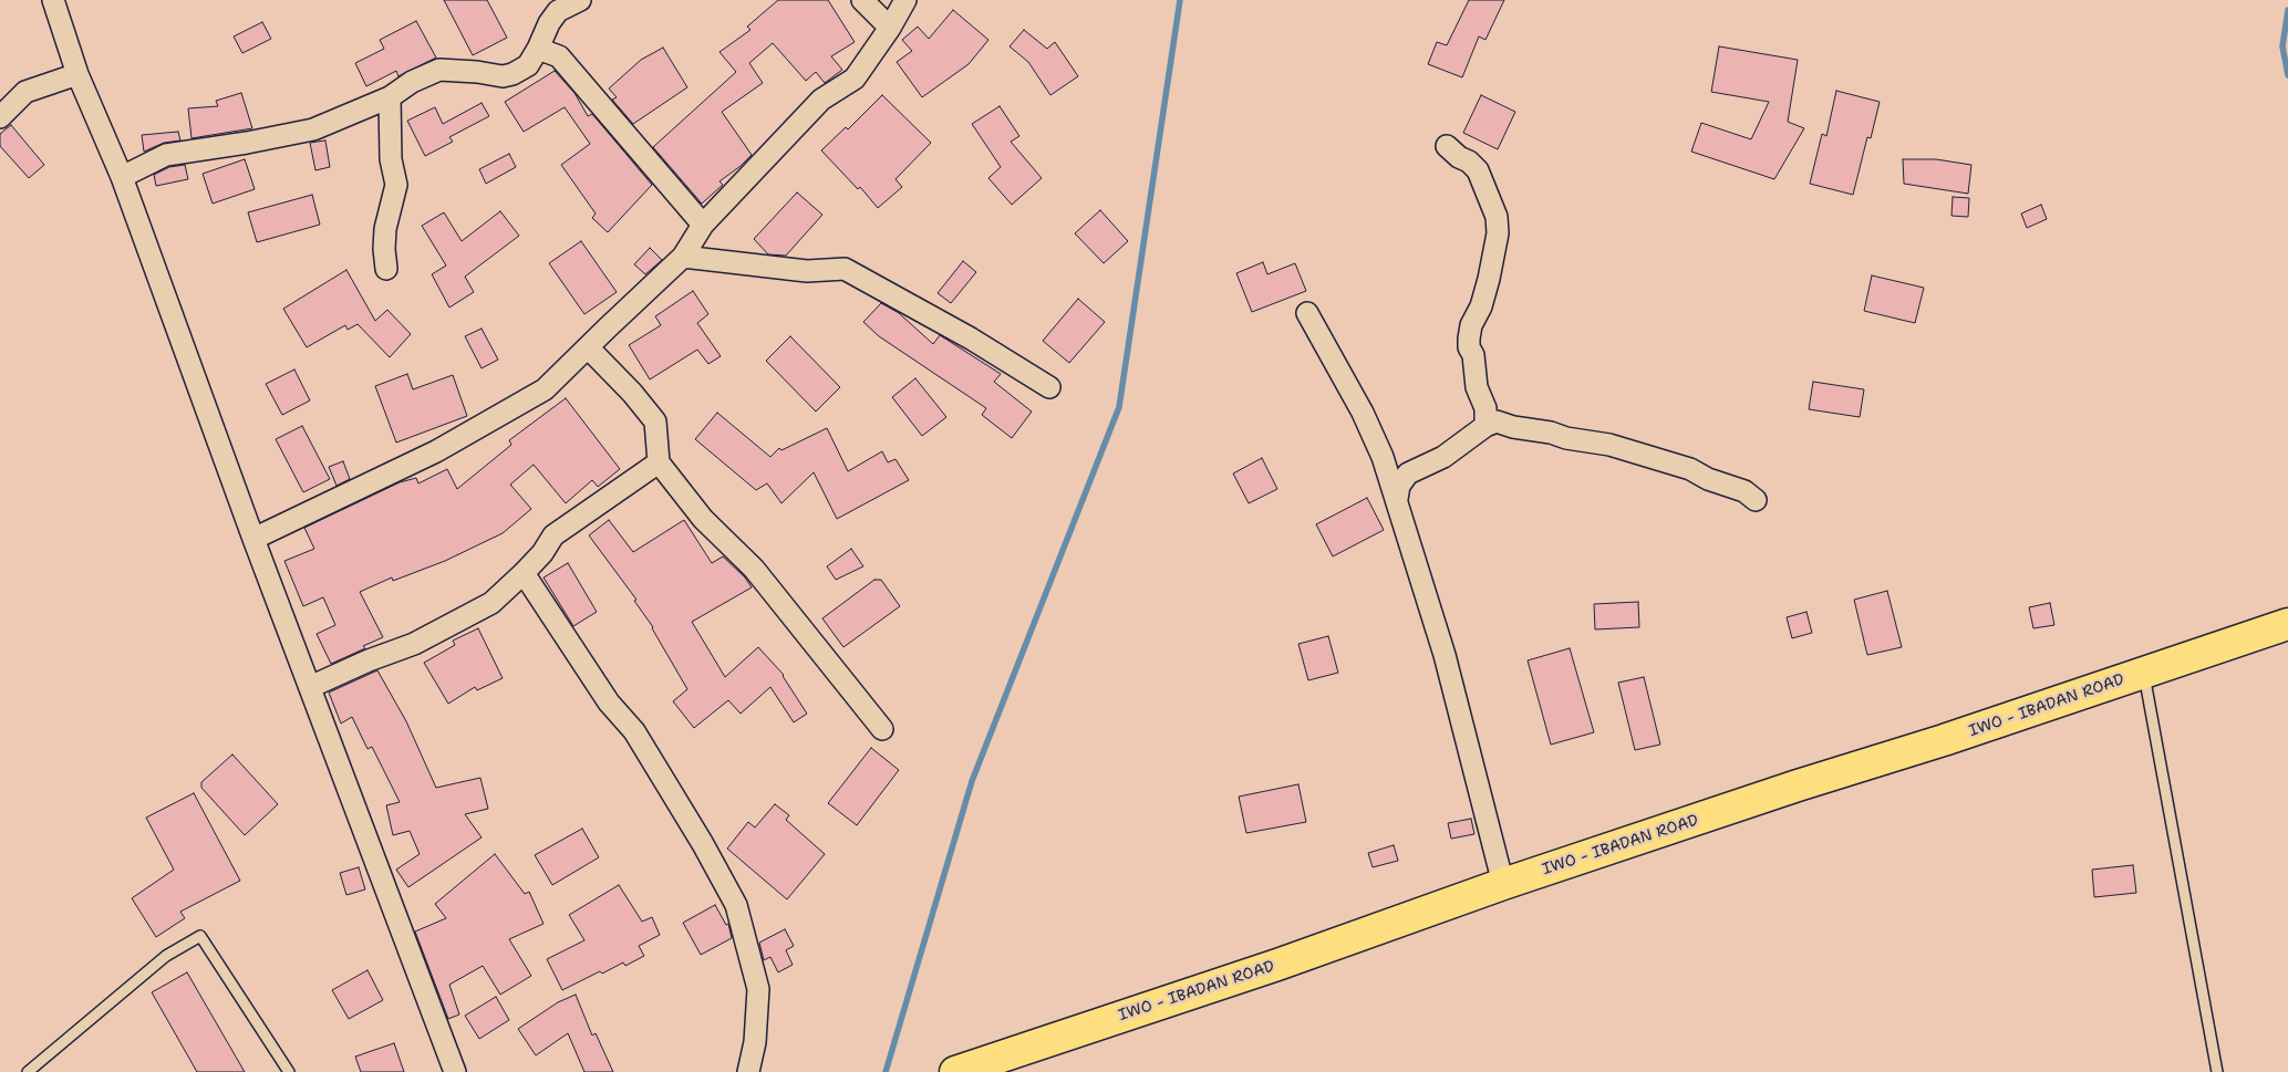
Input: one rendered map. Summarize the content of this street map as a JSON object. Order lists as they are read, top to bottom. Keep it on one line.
{"streets":{"main road":["IWO - IBADAN ROAD"]}}
